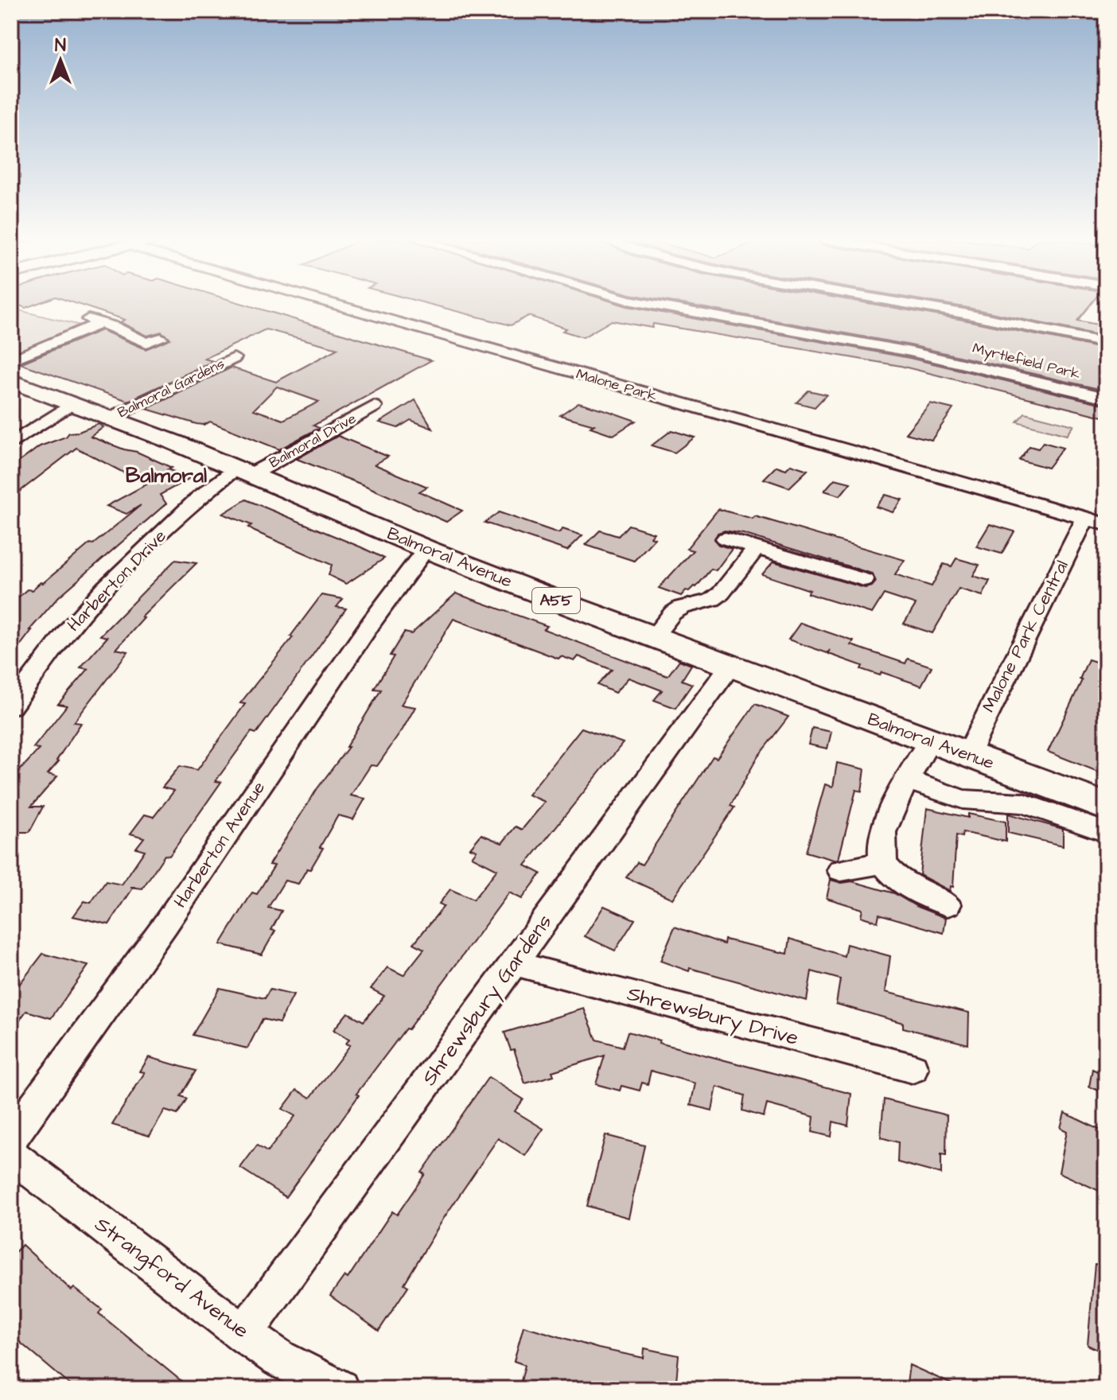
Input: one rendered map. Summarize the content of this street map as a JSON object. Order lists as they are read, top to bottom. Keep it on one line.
{"streets":{"highway":["Balmoral Avenue","A55"],"street":["Myrtlefield Park","Malone Park","Balmoral Gardens","Balmoral Drive","Harberton Drive","Malone Park Central","Harberton Avenue","Shrewsbury Gardens","Shrewsbury Drive","Strangford Avenue"]},"crossings":[["Malone Park","Malone Park Central"],["Balmoral Gardens","Balmoral Avenue"],["Balmoral Drive","Balmoral Avenue"],["Balmoral Drive","Harberton Drive"],["Balmoral Avenue","Harberton Drive"],["Balmoral Avenue","Malone Park Central"],["Balmoral Avenue","Harberton Avenue"],["Balmoral Avenue","Shrewsbury Gardens"],["Shrewsbury Gardens","Shrewsbury Drive"],["Shrewsbury Gardens","Strangford Avenue"]],"districts":["Balmoral"],"north":"top"}
